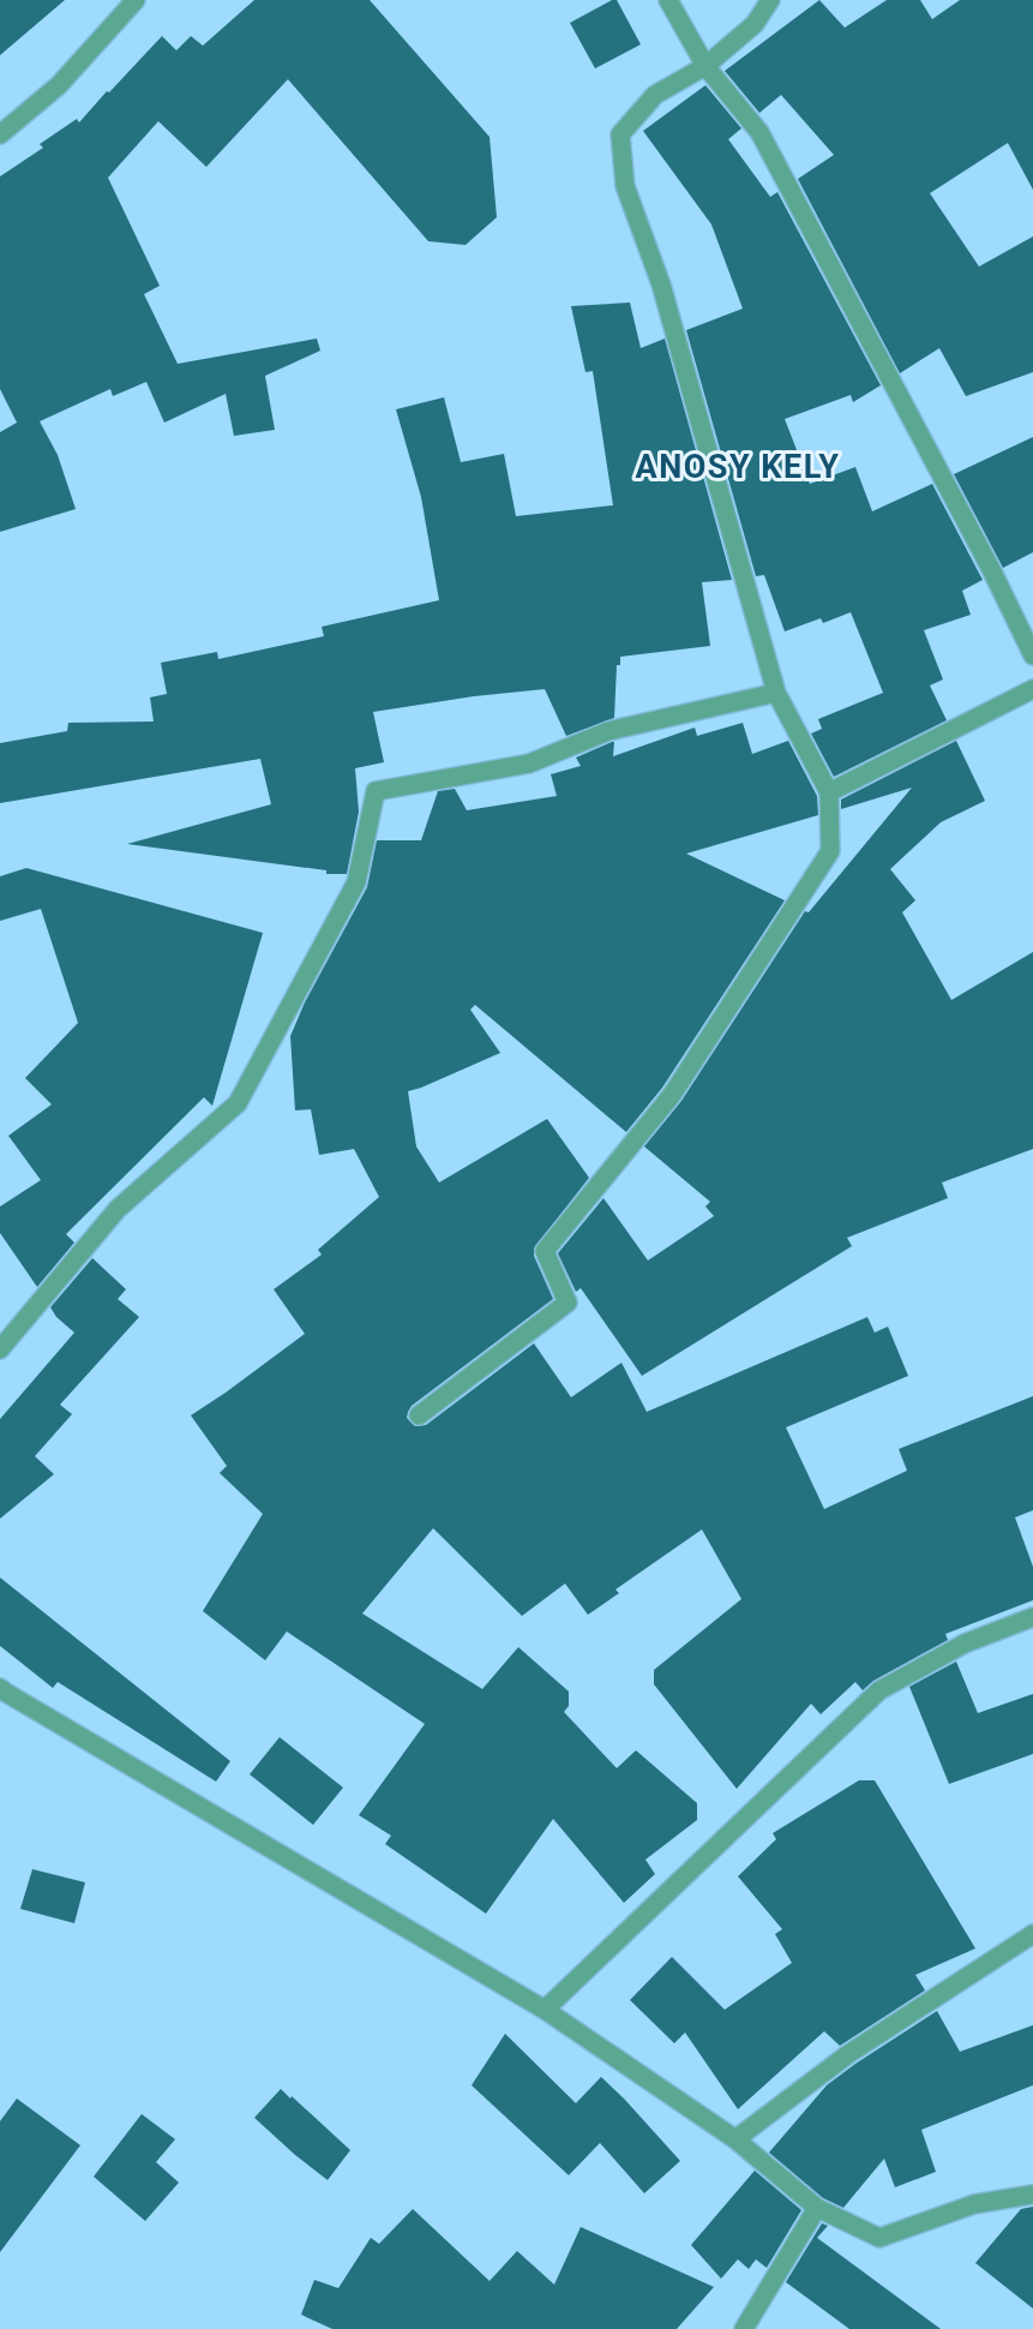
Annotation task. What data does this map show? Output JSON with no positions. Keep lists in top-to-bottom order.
{
  "districts": ["ANOSY KELY"]
}
